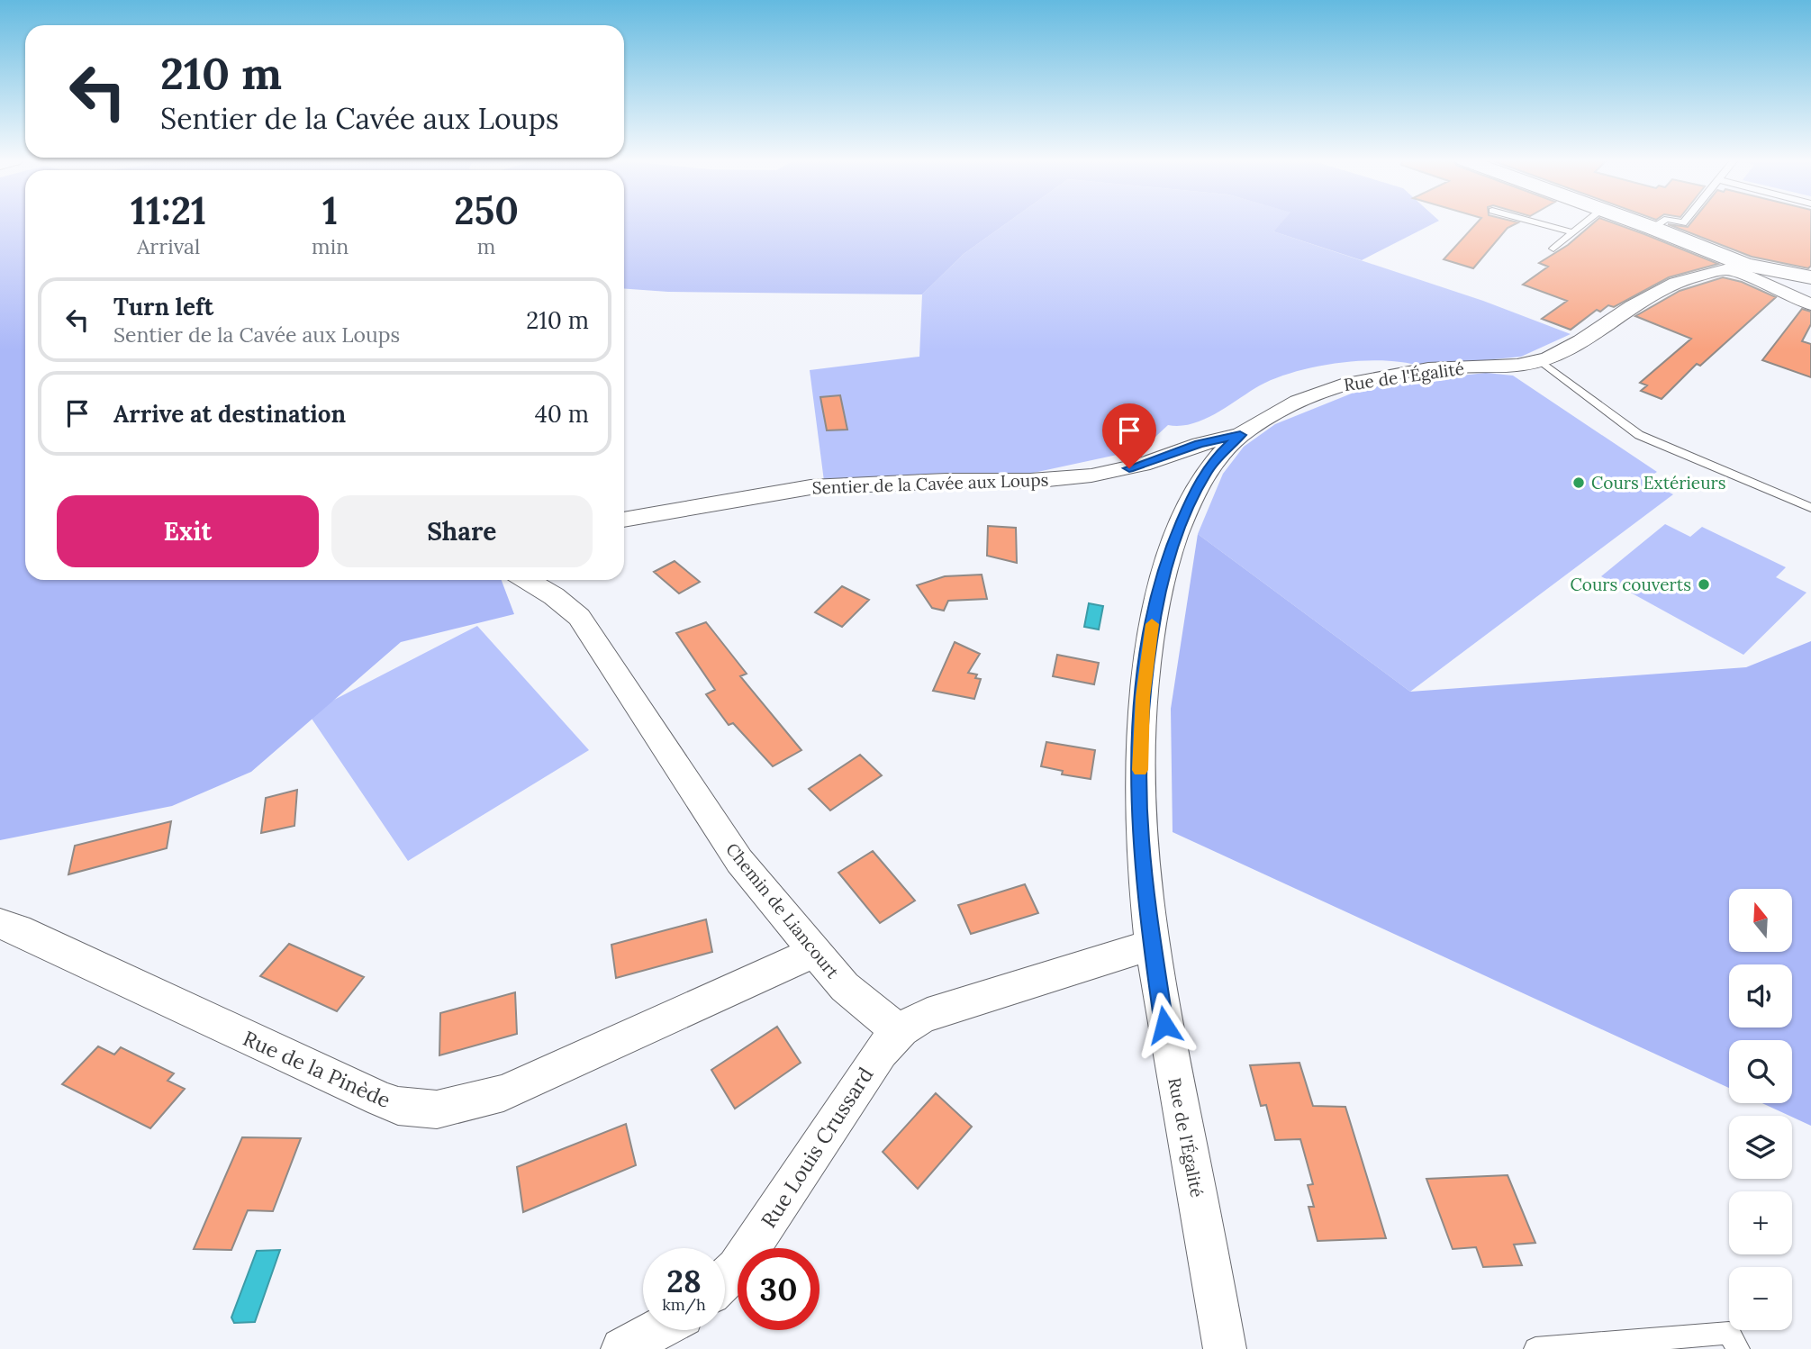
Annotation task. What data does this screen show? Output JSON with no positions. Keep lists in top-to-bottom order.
{
  "streets": {
    "street": [
      "Rue de l'Égalité",
      "Sentier de la Cavée aux Loups",
      "Chemin de Liancourt",
      "Rue de la Pinède",
      "Rue Louis Crussard"
    ]
  },
  "crossings": [
    ["Rue de l'Égalité", "Sentier de la Cavée aux Loups"],
    ["Chemin de Liancourt", "Rue de la Pinède"],
    ["Chemin de Liancourt", "Rue Louis Crussard"]
  ],
  "places": ["Cours Extérieurs", "Cours couverts"],
  "north": "top",
  "page": {
    "turn": ["210 m", "Sentier de la Cavée aux Loups"],
    "eta": [
      "11:21",
      "Arrival",
      "1",
      "min",
      "250",
      "m"
    ],
    "list": [
      {
        "name": "Turn left",
        "note": "Sentier de la Cavée aux Loups",
        "value": "210 m"
      },
      {
        "name": "Arrive at destination",
        "value": "40 m"
      }
    ],
    "buttons": ["Exit", "Share"],
    "map_buttons": ["+", "−"],
    "speed": "28 km/h",
    "limit": "30"
  }
}
